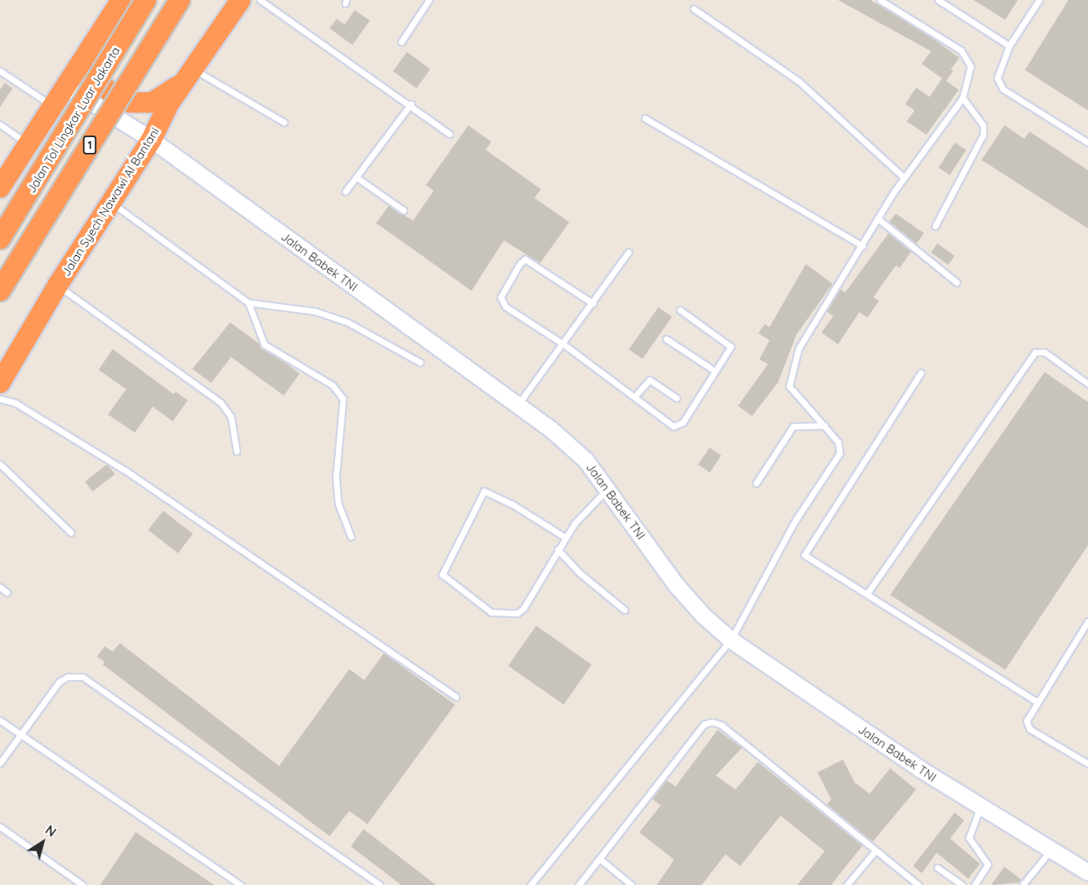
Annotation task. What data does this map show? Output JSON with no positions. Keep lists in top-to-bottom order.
{
  "streets": {
    "highway": ["Jalan Tol Lingkar Luar Jakarta", "1", "Jalan Syech Nawawi Al Bantani"],
    "street": ["Jalan Babek TNI"]
  },
  "crossings": [
    ["Jalan Syech Nawawi Al Bantani", "Jalan Babek TNI"]
  ],
  "north": "top right"
}
